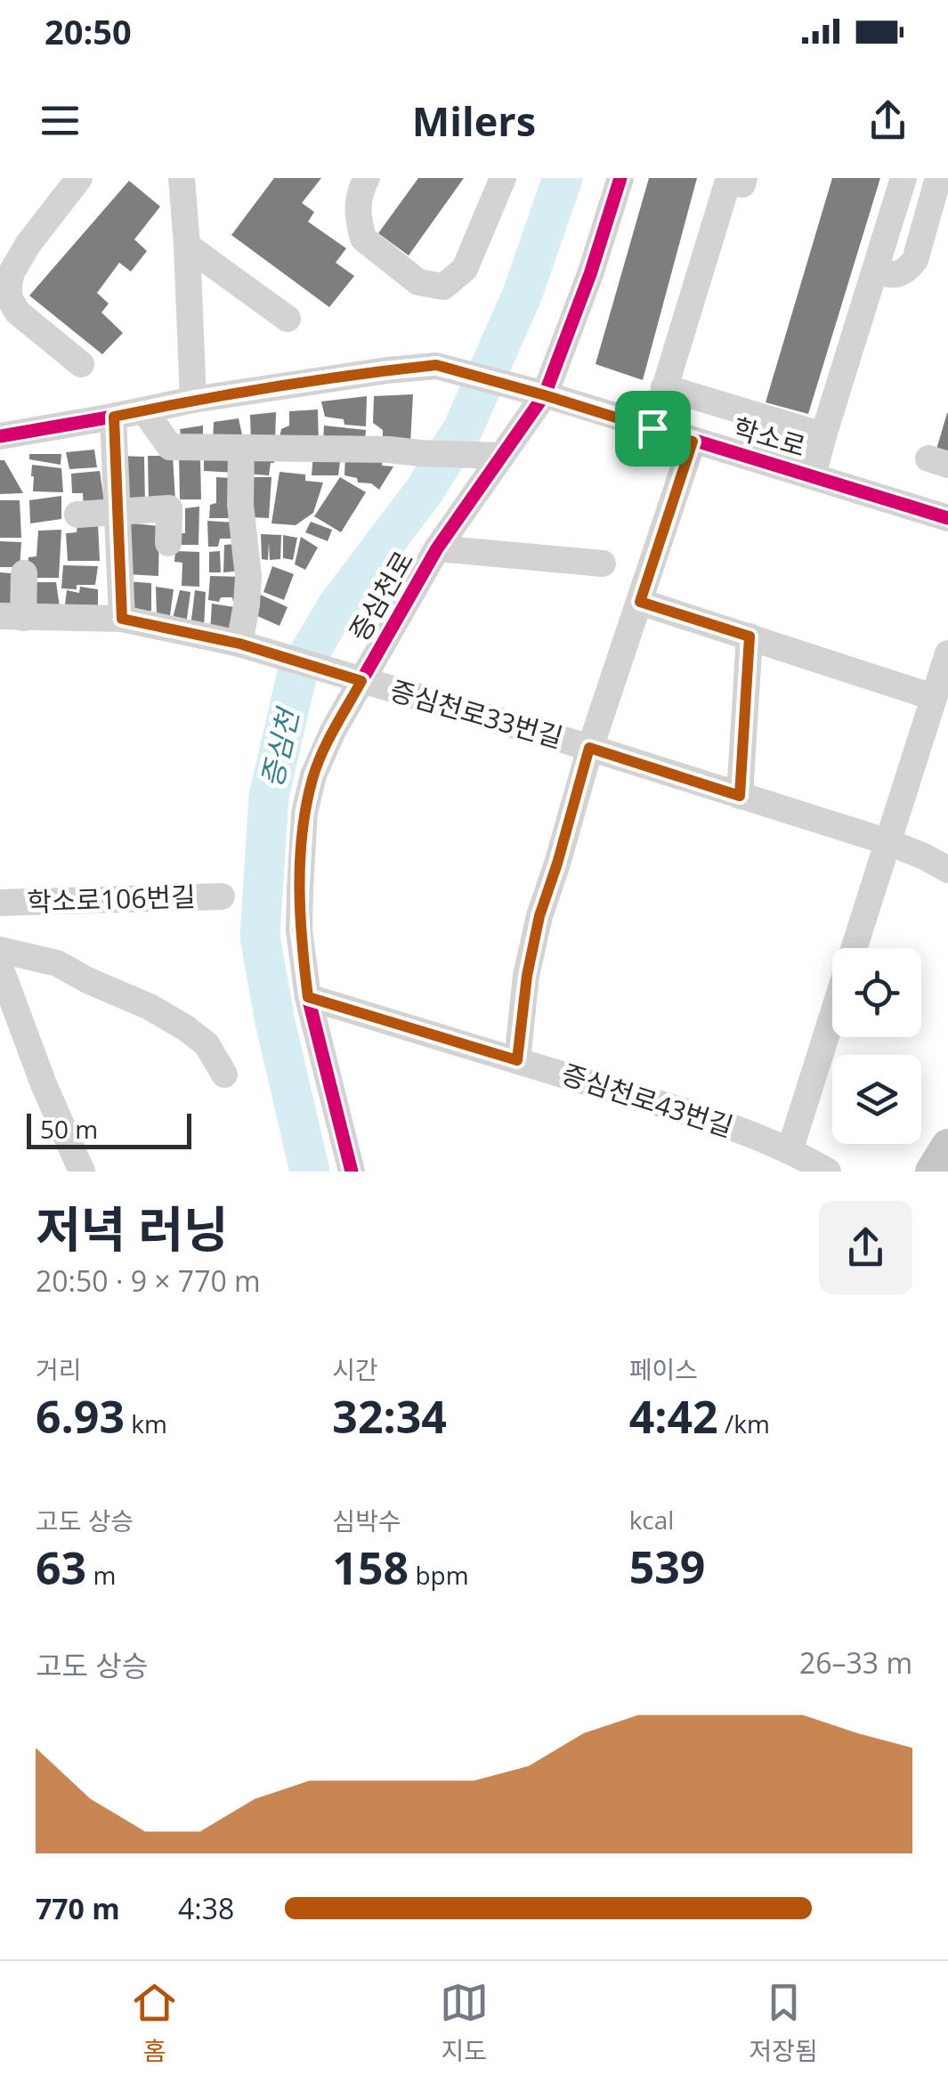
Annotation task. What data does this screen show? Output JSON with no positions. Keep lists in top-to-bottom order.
{
  "streets": {
    "street": [
      "학소로",
      "증심천로",
      "증심천로33번길",
      "학소로106번길",
      "증심천로43번길"
    ]
  },
  "crossings": [
    ["학소로", "증심천로"],
    ["학소로", "증심천로33번길"],
    ["증심천로", "증심천로33번길"],
    ["증심천로", "증심천로43번길"],
    ["증심천로33번길", "증심천로43번길"]
  ],
  "water": ["증심천"],
  "scale_bar": "50 m",
  "page": {
    "status": "20:50",
    "header": "Milers",
    "scale": "50 m",
    "heading": ["저녁 러닝", "20:50 · 9 × 770 m"],
    "stats": [
      ["거리", "6.93 km"],
      ["시간", "32:34"],
      ["페이스", "4:42 /km"],
      ["고도 상승", "63 m"],
      ["심박수", "158 bpm"],
      ["kcal", "539"]
    ],
    "chart": ["고도 상승", "26–33 m"],
    "list": [
      {
        "name": "770 m",
        "note": "4:38"
      }
    ],
    "tabs": ["홈", "지도", "저장됨"]
  }
}
